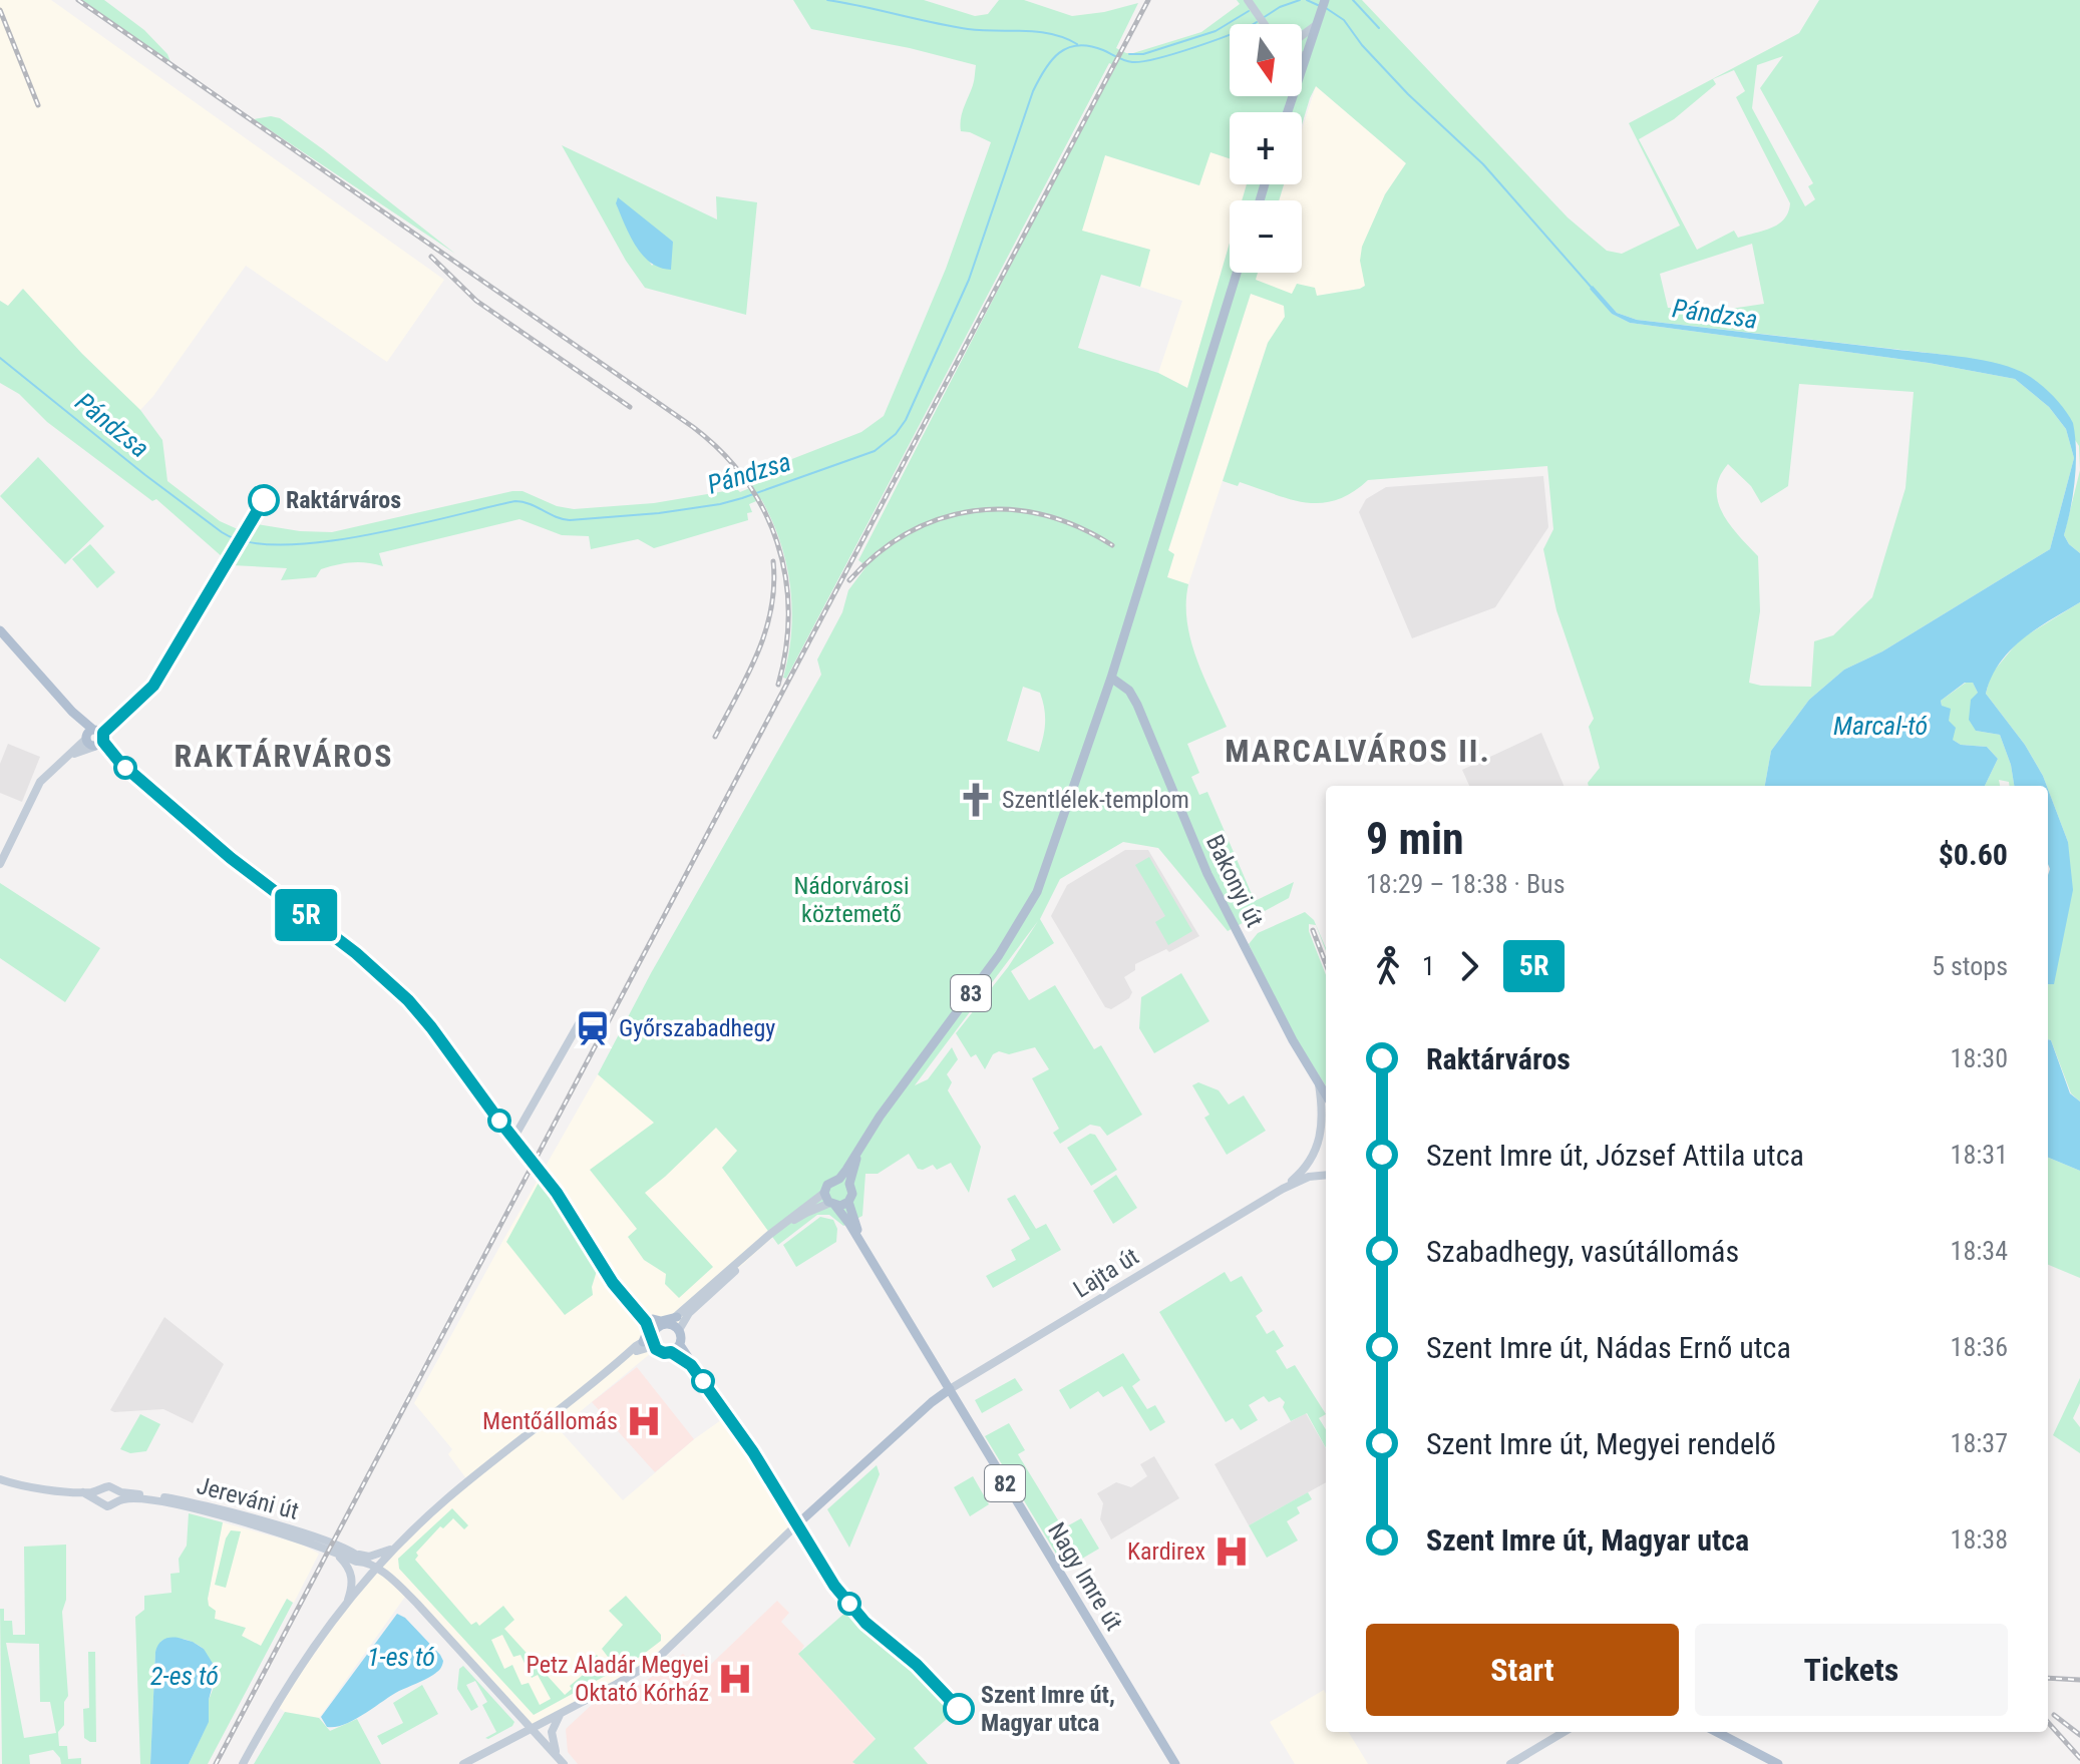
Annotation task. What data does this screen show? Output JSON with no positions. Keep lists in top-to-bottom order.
{
  "streets": {
    "main road": [
      "Bakonyi út",
      "83",
      "82",
      "Nagy Imre út"
    ],
    "street": ["Lajta út", "Jereváni út"]
  },
  "crossings": [
    ["Bakonyi út", "83"],
    ["Bakonyi út", "Lajta út"],
    ["83", "Nagy Imre út"],
    ["Lajta út", "Nagy Imre út"]
  ],
  "districts": ["MARCALVÁROS II.", "RAKTÁRVÁROS"],
  "water": [
    "Pándzsa",
    "Marcal-tó",
    "1-es tó",
    "2-es tó"
  ],
  "parks": ["Nádorvárosi köztemető"],
  "places": {
    "other": ["Raktárváros", "Szent Imre út, Magyar utca"],
    "church": ["Szentlélek-templom"],
    "station": ["Győrszabadhegy"],
    "hospital": ["Mentőállomás", "Kardirex", "Petz Aladár Megyei Oktató Kórház"]
  },
  "lines": ["bus line 5R"],
  "north": "bottom",
  "page": {
    "on_map": "5R",
    "map_buttons": ["+", "−"],
    "heading": ["9 min", "18:29 – 18:38 · Bus", "$0.60"],
    "legs": ["1", "5R", "5 stops"],
    "list": [
      {
        "name": "Raktárváros",
        "value": "18:30"
      },
      {
        "name": "Szent Imre út, József Attila utca",
        "value": "18:31"
      },
      {
        "name": "Szabadhegy, vasútállomás",
        "value": "18:34"
      },
      {
        "name": "Szent Imre út, Nádas Ernő utca",
        "value": "18:36"
      },
      {
        "name": "Szent Imre út, Megyei rendelő",
        "value": "18:37"
      },
      {
        "name": "Szent Imre út, Magyar utca",
        "value": "18:38"
      }
    ],
    "buttons": ["Start", "Tickets"]
  }
}
